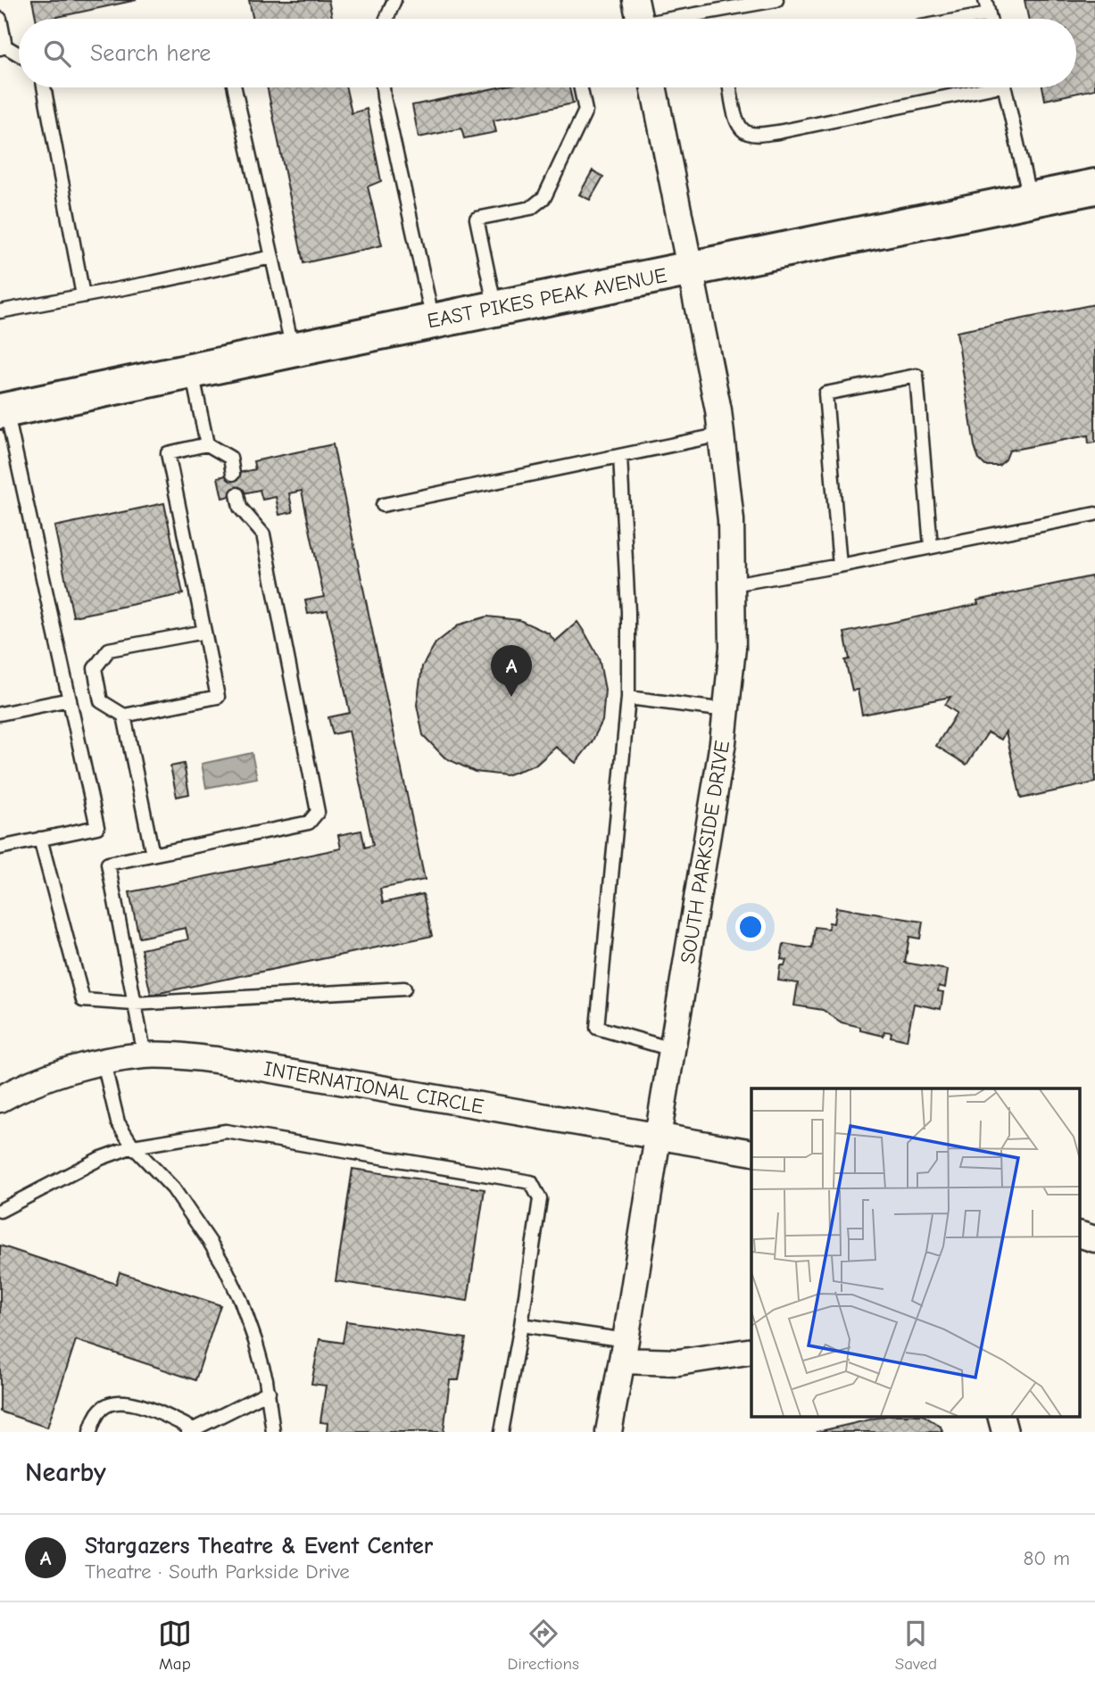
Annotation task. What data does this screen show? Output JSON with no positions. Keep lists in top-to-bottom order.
{
  "streets": {
    "main road": ["EAST PIKES PEAK AVENUE"],
    "street": ["SOUTH PARKSIDE DRIVE", "INTERNATIONAL CIRCLE"]
  },
  "crossings": [
    ["EAST PIKES PEAK AVENUE", "SOUTH PARKSIDE DRIVE"],
    ["SOUTH PARKSIDE DRIVE", "INTERNATIONAL CIRCLE"]
  ],
  "page": {
    "search": "Search here",
    "pins": "A",
    "heading": "Nearby",
    "list": [
      {
        "mark": "A",
        "name": "Stargazers Theatre & Event Center",
        "note": "Theatre · South Parkside Drive",
        "value": "80 m"
      }
    ],
    "nav": ["Map", "Directions", "Saved"]
  }
}
